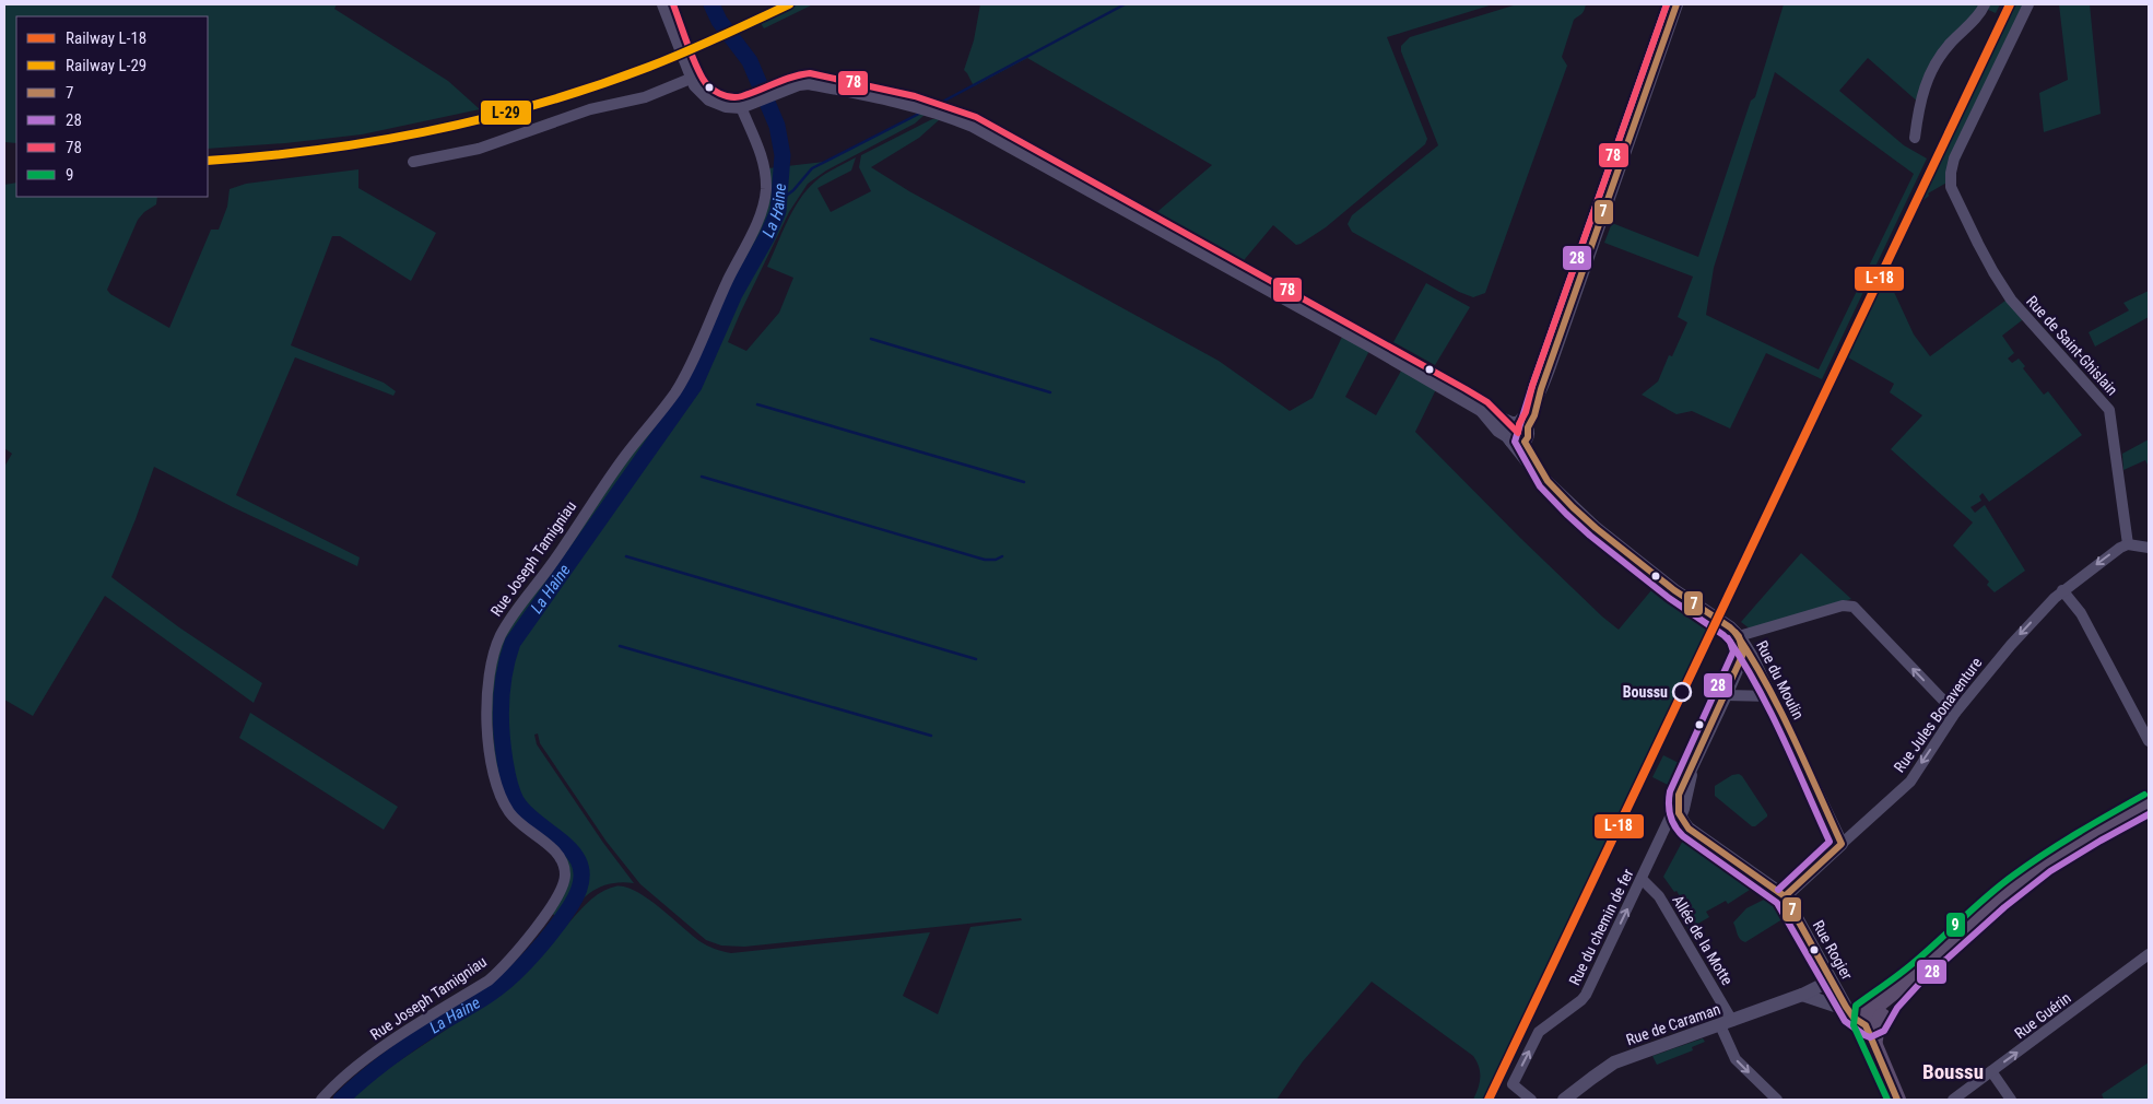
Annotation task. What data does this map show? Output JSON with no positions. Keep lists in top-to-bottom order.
{
  "streets": {
    "street": [
      "Rue de Saint-Ghislain",
      "Rue Joseph Tamigniau",
      "Rue du Moulin",
      "Rue Jules Bonaventure",
      "Rue du chemin de fer",
      "Allée de la Motte",
      "Rue Rogier",
      "Rue Guérin",
      "Rue de Caraman"
    ]
  },
  "crossings": [
    ["Rue de Saint-Ghislain", "Rue Jules Bonaventure"],
    ["Rue Joseph Tamigniau", "Rue du Moulin"],
    ["Rue du Moulin", "Rue Jules Bonaventure"],
    ["Rue Jules Bonaventure", "Rue Rogier"],
    ["Rue du chemin de fer", "Allée de la Motte"],
    ["Allée de la Motte", "Rue de Caraman"],
    ["Rue Rogier", "Rue de Caraman"]
  ],
  "one_way": ["Rue Jules Bonaventure", "Rue du chemin de fer", "Rue Guérin"],
  "districts": ["Boussu"],
  "water": ["La Haine"],
  "places": ["Boussu"],
  "lines": [
    "rail line L-18",
    "rail line L-29",
    "transit line 7",
    "transit line 28",
    "transit line 78",
    "transit line 9"
  ],
  "legend": [
    "Railway L-18",
    "Railway L-29",
    "7",
    "28",
    "78",
    "9"
  ]
}
